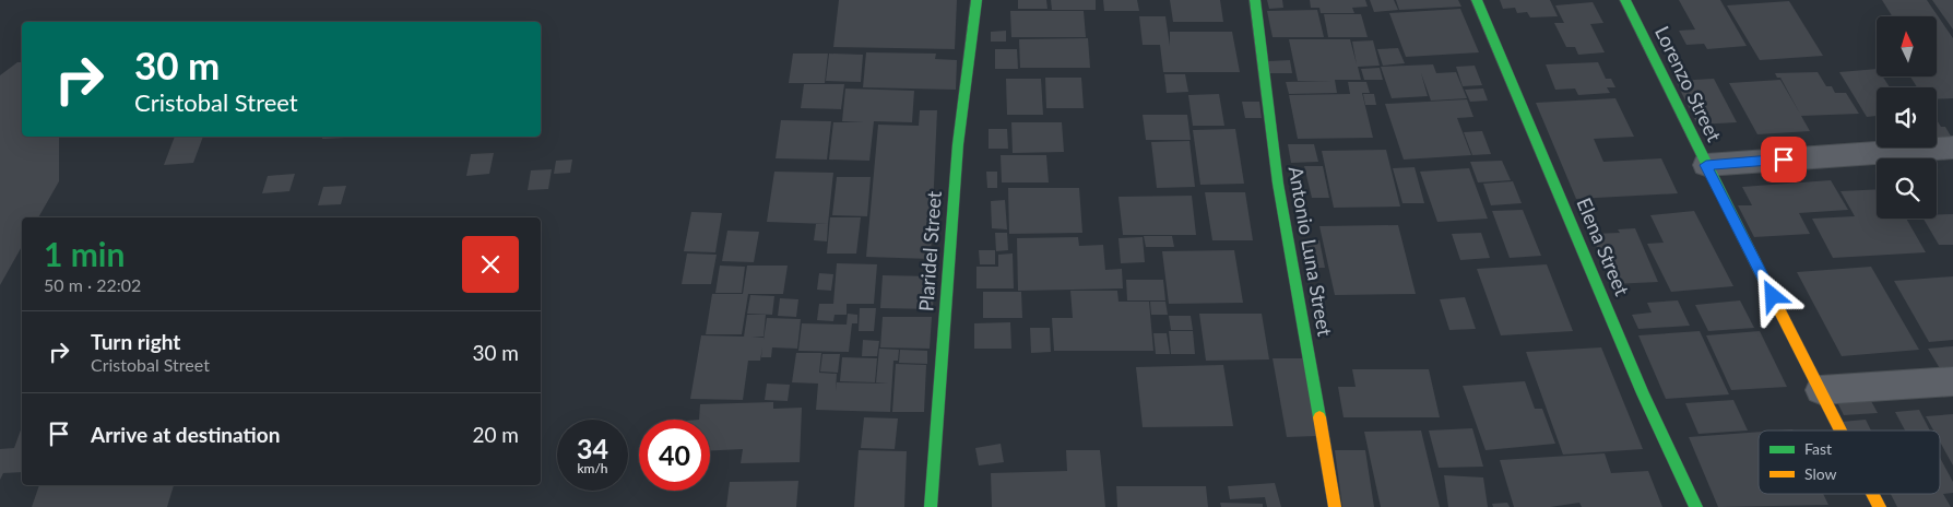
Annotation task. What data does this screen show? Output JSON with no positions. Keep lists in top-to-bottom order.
{
  "streets": {
    "street": [
      "Lorenzo Street",
      "Elena Street",
      "Plaridel Street",
      "Antonio Luna Street"
    ]
  },
  "legend": ["Fast", "Slow"],
  "north": "top",
  "page": {
    "turn": ["30 m", "Cristobal Street"],
    "heading": ["1 min", "50 m · 22:02"],
    "list": [
      {
        "name": "Turn right",
        "note": "Cristobal Street",
        "value": "30 m"
      },
      {
        "name": "Arrive at destination",
        "value": "20 m"
      }
    ],
    "speed": "34 km/h",
    "limit": "40"
  }
}
